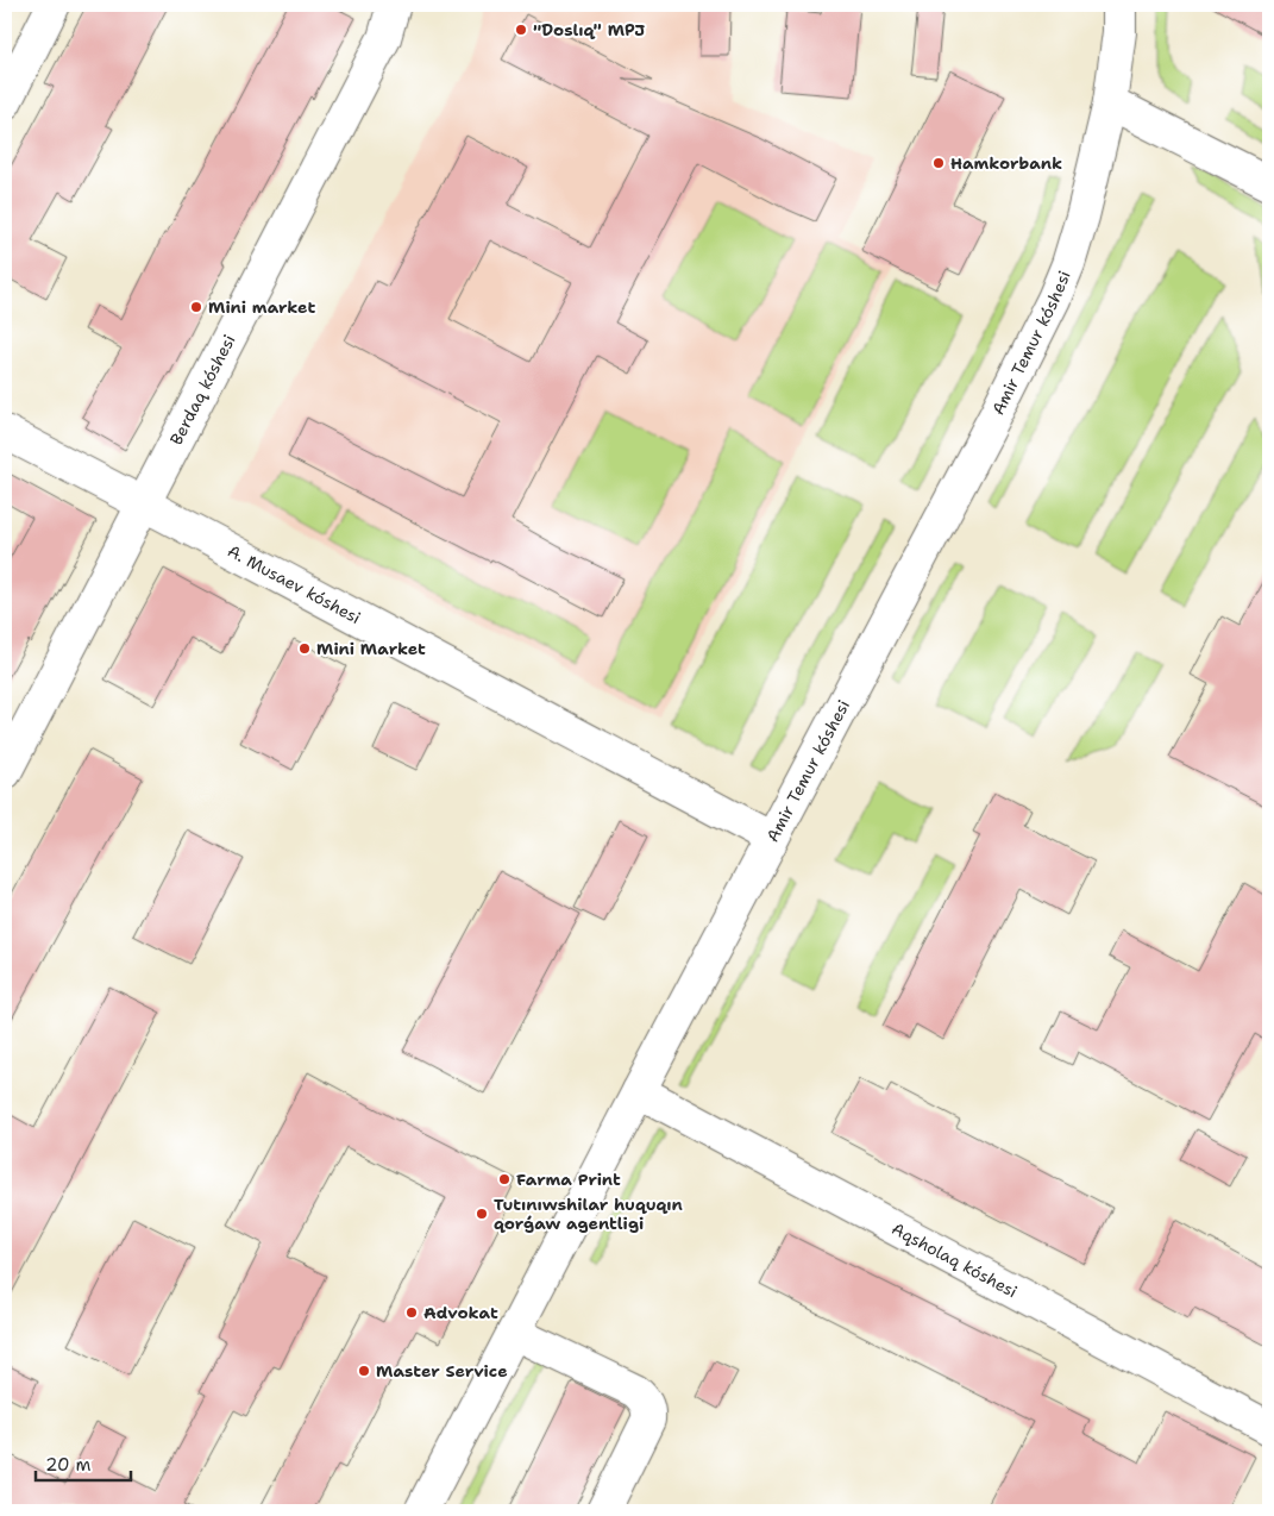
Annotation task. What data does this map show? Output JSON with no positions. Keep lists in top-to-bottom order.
{
  "streets": {
    "street": [
      "Amir Temur kóshesi",
      "Berdaq kóshesi",
      "A. Musaev kóshesi",
      "Aqsholaq kóshesi"
    ]
  },
  "crossings": [
    ["Amir Temur kóshesi", "A. Musaev kóshesi"],
    ["Amir Temur kóshesi", "Aqsholaq kóshesi"],
    ["Berdaq kóshesi", "A. Musaev kóshesi"]
  ],
  "places": [
    "\"Doslıq\" MPJ",
    "Hamkorbank",
    "Mini market",
    "Mini Market",
    "Farma Print",
    "Tutınıwshilar huquqın qorǵaw agentligi",
    "Advokat",
    "Master Service"
  ],
  "scale_bar": "20 m"
}
